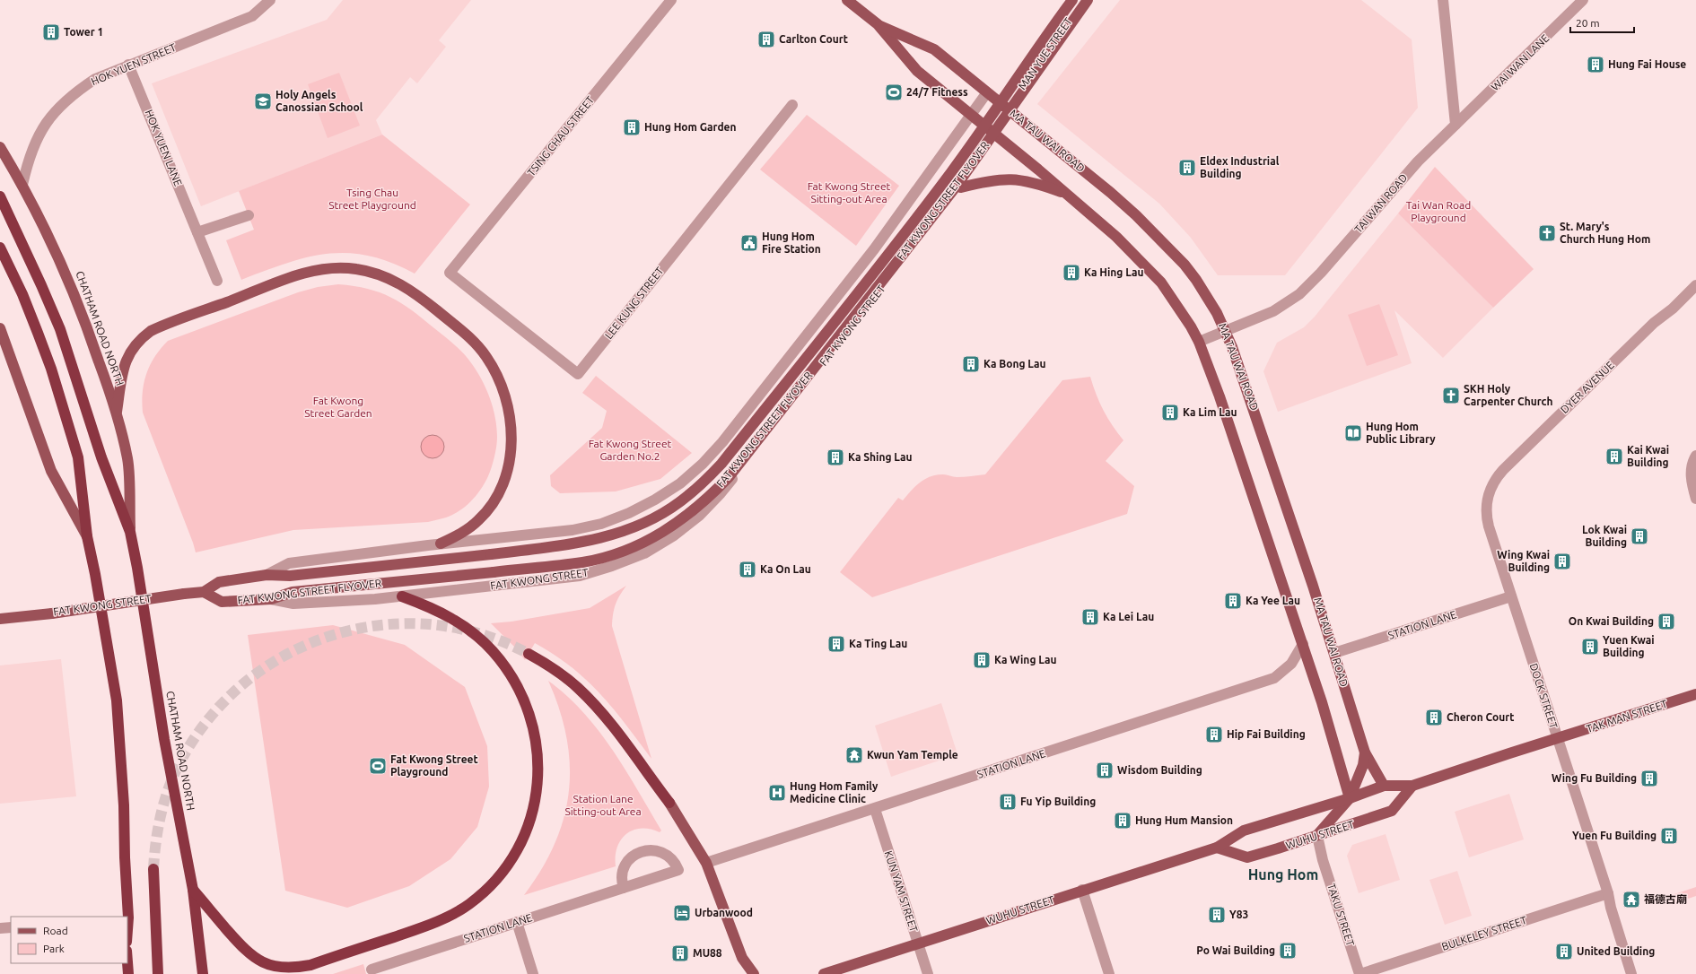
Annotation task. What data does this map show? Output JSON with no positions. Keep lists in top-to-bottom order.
{
  "streets": {
    "highway": ["CHATHAM ROAD NORTH"],
    "main road": [
      "MA TAU WAI ROAD",
      "FAT KWONG STREET FLYOVER",
      "FAT KWONG STREET",
      "TAK MAN STREET",
      "WUHU STREET"
    ],
    "street": [
      "MAN YUE STREET",
      "WAI WAN LANE",
      "HOK YUEN STREET",
      "TSING CHAU STREET",
      "HOK YUEN LANE",
      "TAI WAN ROAD",
      "LEE KUNG STREET",
      "DYER AVENUE",
      "STATION LANE",
      "DOCK STREET",
      "KUN YAM STREET",
      "TAKU STREET",
      "BULKELEY STREET"
    ]
  },
  "crossings": [
    ["MAN YUE STREET", "MA TAU WAI ROAD"],
    ["MAN YUE STREET", "FAT KWONG STREET"],
    ["WAI WAN LANE", "TAI WAN ROAD"],
    ["HOK YUEN STREET", "HOK YUEN LANE"],
    ["HOK YUEN STREET", "CHATHAM ROAD NORTH"],
    ["TSING CHAU STREET", "LEE KUNG STREET"],
    ["MA TAU WAI ROAD", "TAI WAN ROAD"],
    ["MA TAU WAI ROAD", "FAT KWONG STREET"],
    ["MA TAU WAI ROAD", "STATION LANE"],
    ["MA TAU WAI ROAD", "WUHU STREET"],
    ["FAT KWONG STREET FLYOVER", "FAT KWONG STREET"],
    ["DYER AVENUE", "DOCK STREET"],
    ["STATION LANE", "DOCK STREET"],
    ["STATION LANE", "KUN YAM STREET"],
    ["DOCK STREET", "TAK MAN STREET"],
    ["DOCK STREET", "WUHU STREET"],
    ["DOCK STREET", "BULKELEY STREET"],
    ["TAK MAN STREET", "WUHU STREET"],
    ["WUHU STREET", "KUN YAM STREET"],
    ["WUHU STREET", "TAKU STREET"],
    ["TAKU STREET", "BULKELEY STREET"]
  ],
  "districts": ["Hung Hom"],
  "parks": [
    "Fat Kwong Street Sitting-out Area",
    "Tsing Chau Street Playground",
    "Tai Wan Road Playground",
    "Fat Kwong Street Garden",
    "Fat Kwong Street Garden No.2",
    "Station Lane Sitting-out Area"
  ],
  "places": {
    "building": [
      "Tower 1",
      "Carlton Court",
      "Hung Fai House",
      "Hung Hom Garden",
      "Eldex Industrial Building",
      "Ka Hing Lau",
      "Ka Bong Lau",
      "Ka Lim Lau",
      "Kai Kwai Building",
      "Ka Shing Lau",
      "Lok Kwai Building",
      "Wing Kwai Building",
      "Ka On Lau",
      "Ka Yee Lau",
      "Ka Lei Lau",
      "On Kwai Building",
      "Ka Ting Lau",
      "Yuen Kwai Building",
      "Ka Wing Lau",
      "Cheron Court",
      "Hip Fai Building",
      "Wisdom Building",
      "Wing Fu Building",
      "Fu Yip Building",
      "Hung Hum Mansion",
      "Yuen Fu Building",
      "Y83",
      "Po Wai Building",
      "United Building",
      "MU88"
    ],
    "sports": ["24/7 Fitness", "Fat Kwong Street Playground"],
    "school or university": ["Holy Angels Canossian School"],
    "church": ["St. Mary's Church Hung Hom", "SKH Holy Carpenter Church"],
    "public building": ["Hung Hom Fire Station"],
    "library": ["Hung Hom Public Library"],
    "temple": ["Kwun Yam Temple", "福德古廟"],
    "hospital": ["Hung Hom Family Medicine Clinic"],
    "hotel": ["Urbanwood"]
  },
  "legend": ["Road", "Park"],
  "scale_bar": "20 m"
}
